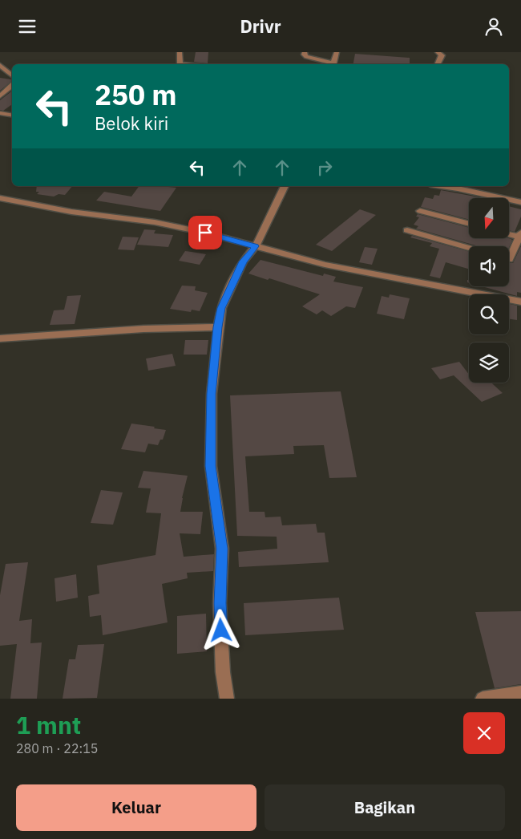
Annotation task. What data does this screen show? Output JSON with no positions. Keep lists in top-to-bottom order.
{
  "north": "bottom",
  "page": {
    "header": "Drivr",
    "turn": ["250 m", "Belok kiri"],
    "heading": ["1 mnt", "280 m · 22:15"],
    "buttons": ["Keluar", "Bagikan"]
  }
}
